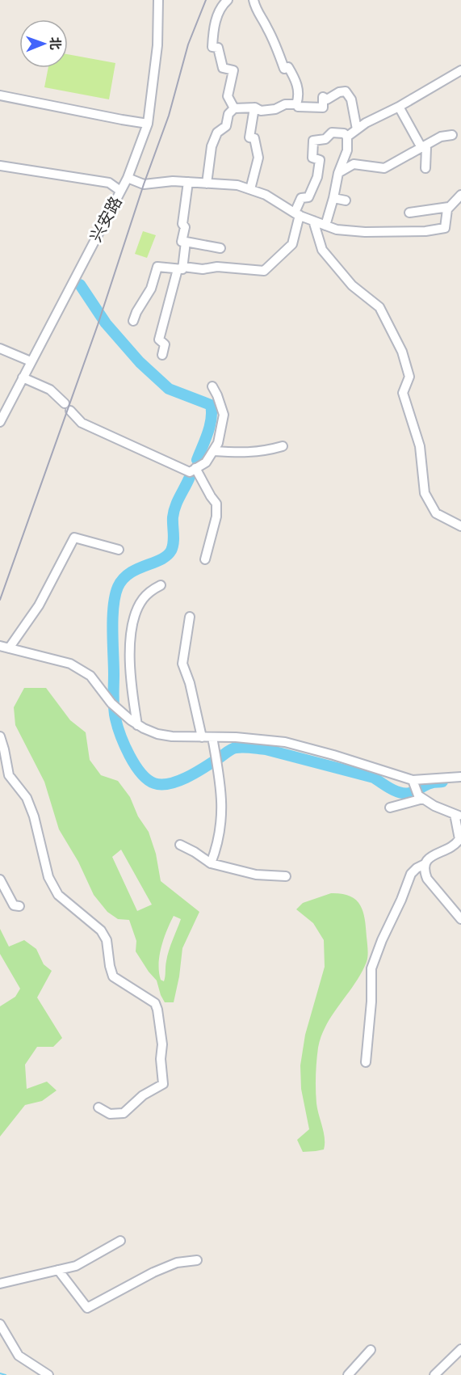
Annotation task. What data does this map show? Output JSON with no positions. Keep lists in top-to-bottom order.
{
  "streets": {
    "street": ["兴安路"]
  },
  "north": "right"
}
